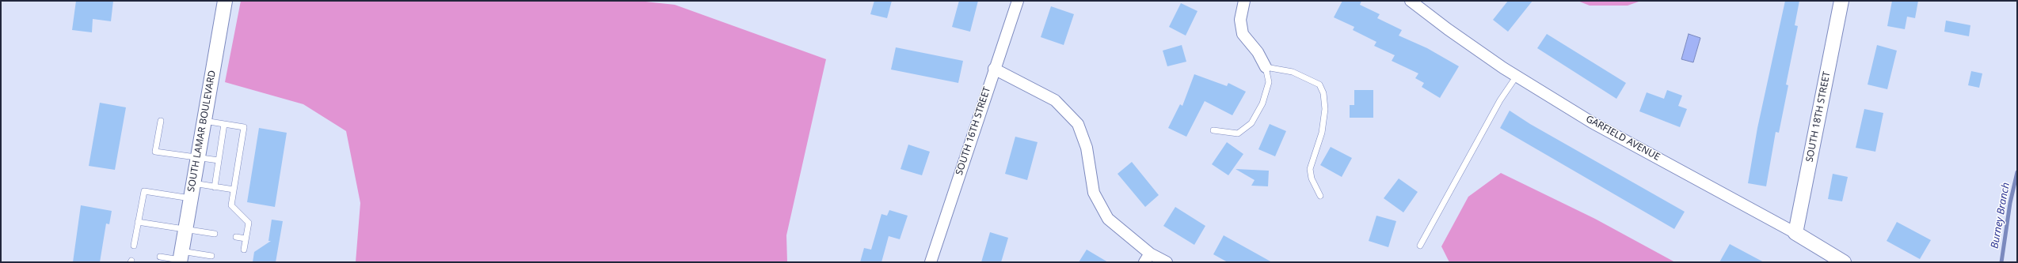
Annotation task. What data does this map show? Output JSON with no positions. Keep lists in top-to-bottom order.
{
  "streets": {
    "street": [
      "SOUTH 18TH STREET",
      "SOUTH LAMAR BOULEVARD",
      "SOUTH 16TH STREET",
      "GARFIELD AVENUE"
    ]
  },
  "crossings": [
    ["SOUTH 18TH STREET", "GARFIELD AVENUE"]
  ],
  "water": ["Burney Branch"]
}
